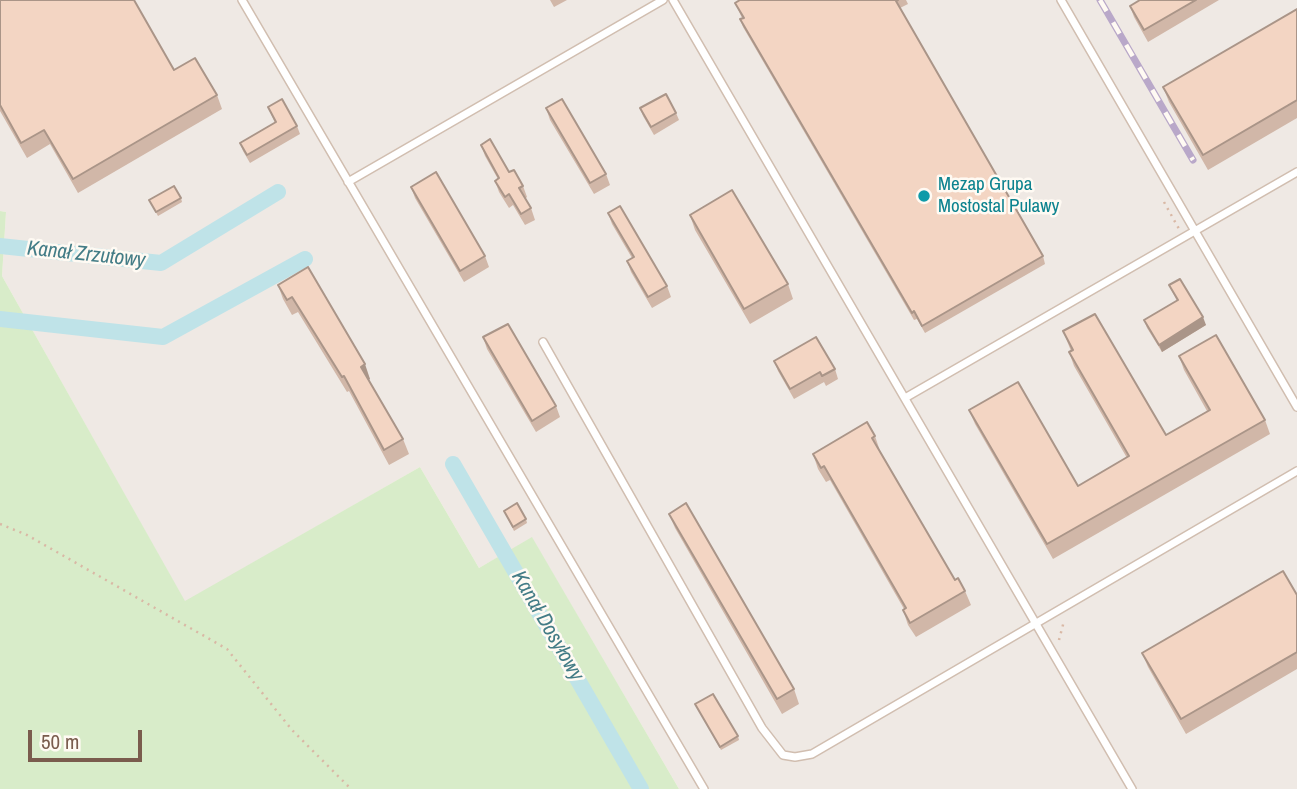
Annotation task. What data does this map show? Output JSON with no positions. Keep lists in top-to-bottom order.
{
  "water": ["Kanał Zrzutowy", "Kanał Dosyłowy"],
  "places": ["Mezap Grupa Mostostal Pulawy"],
  "scale_bar": "50 m"
}
